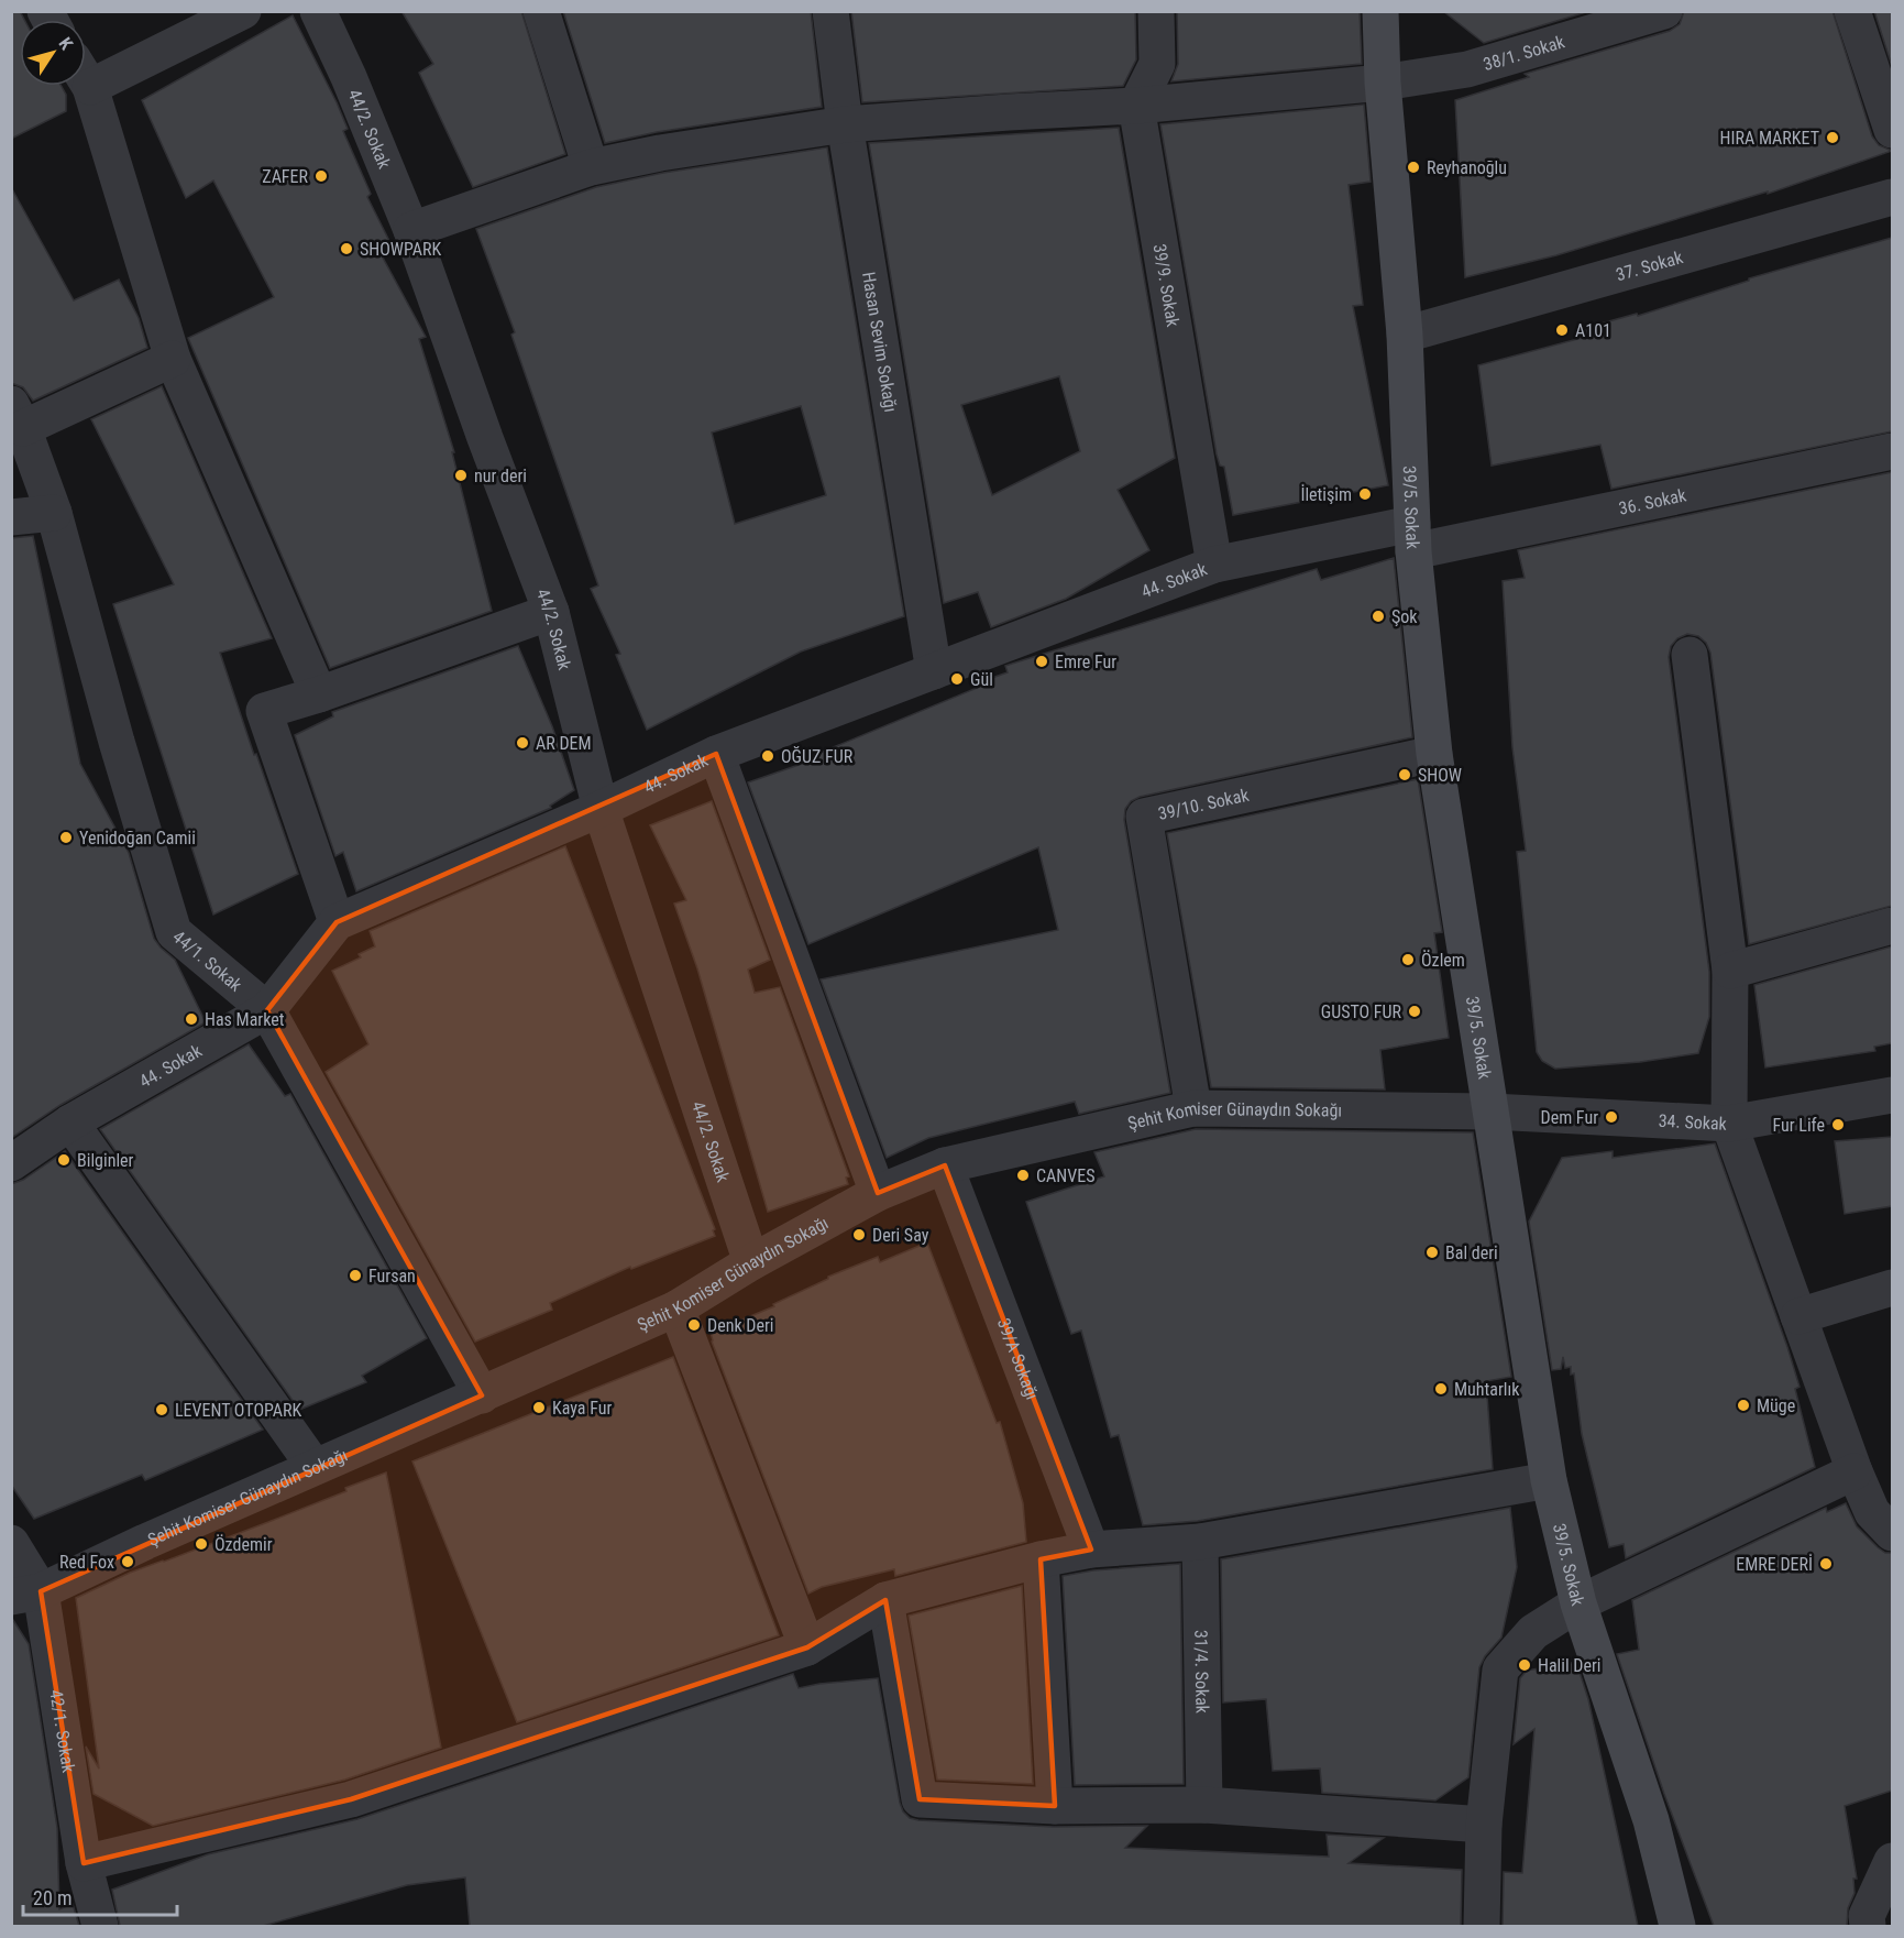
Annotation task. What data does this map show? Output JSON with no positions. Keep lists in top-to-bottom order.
{
  "streets": {
    "street": [
      "38/1. Sokak",
      "44/2. Sokak",
      "37. Sokak",
      "39/9. Sokak",
      "Hasan Sevim Sokağı",
      "36. Sokak",
      "39/5. Sokak",
      "44. Sokak",
      "39/10. Sokak",
      "44/1. Sokak",
      "Şehit Komiser Günaydın Sokağı",
      "34. Sokak",
      "39/A Sokağı",
      "31/4. Sokak",
      "42/1. Sokak"
    ]
  },
  "crossings": [
    ["38/1. Sokak", "44/2. Sokak"],
    ["38/1. Sokak", "39/9. Sokak"],
    ["38/1. Sokak", "Hasan Sevim Sokağı"],
    ["38/1. Sokak", "39/5. Sokak"],
    ["44/2. Sokak", "44. Sokak"],
    ["44/2. Sokak", "Şehit Komiser Günaydın Sokağı"],
    ["37. Sokak", "39/5. Sokak"],
    ["39/9. Sokak", "44. Sokak"],
    ["Hasan Sevim Sokağı", "44. Sokak"],
    ["36. Sokak", "39/5. Sokak"],
    ["36. Sokak", "44. Sokak"],
    ["39/5. Sokak", "44. Sokak"],
    ["39/5. Sokak", "39/10. Sokak"],
    ["39/5. Sokak", "Şehit Komiser Günaydın Sokağı"],
    ["39/5. Sokak", "34. Sokak"],
    ["44. Sokak", "44/1. Sokak"],
    ["39/10. Sokak", "Şehit Komiser Günaydın Sokağı"],
    ["44/1. Sokak", "Şehit Komiser Günaydın Sokağı"],
    ["Şehit Komiser Günaydın Sokağı", "34. Sokak"],
    ["Şehit Komiser Günaydın Sokağı", "39/A Sokağı"],
    ["Şehit Komiser Günaydın Sokağı", "42/1. Sokak"]
  ],
  "places": [
    "HIRA MARKET",
    "Reyhanoğlu",
    "ZAFER",
    "SHOWPARK",
    "A101",
    "nur deri",
    "İletişim",
    "Şok",
    "Emre Fur",
    "Gül",
    "AR DEM",
    "OĞUZ FUR",
    "SHOW",
    "Yenidoğan Camii",
    "Özlem",
    "GUSTO FUR",
    "Has Market",
    "Dem Fur",
    "Fur Life",
    "Bilginler",
    "CANVES",
    "Deri Say",
    "Bal deri",
    "Fursan",
    "Denk Deri",
    "Muhtarlık",
    "Müge",
    "Kaya Fur",
    "LEVENT OTOPARK",
    "Özdemir",
    "Red Fox",
    "EMRE DERİ",
    "Halil Deri"
  ],
  "scale_bar": "20 m",
  "north": "top right"
}
